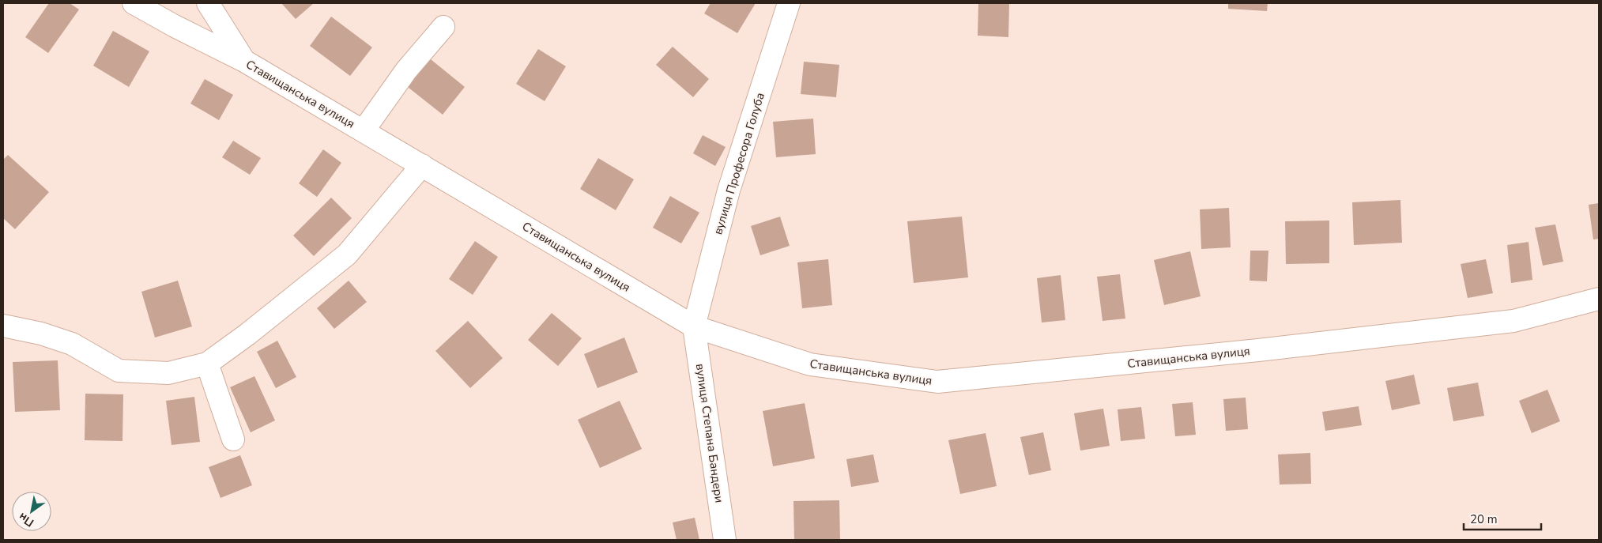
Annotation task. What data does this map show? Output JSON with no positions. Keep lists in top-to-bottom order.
{
  "streets": {
    "street": ["Ставищанська вулиця", "вулиця Професора Голуба", "вулиця Степана Бандери"]
  },
  "crossings": [
    ["Ставищанська вулиця", "вулиця Професора Голуба"],
    ["Ставищанська вулиця", "вулиця Степана Бандери"],
    ["вулиця Професора Голуба", "вулиця Степана Бандери"]
  ],
  "scale_bar": "20 m",
  "north": "bottom left"
}
